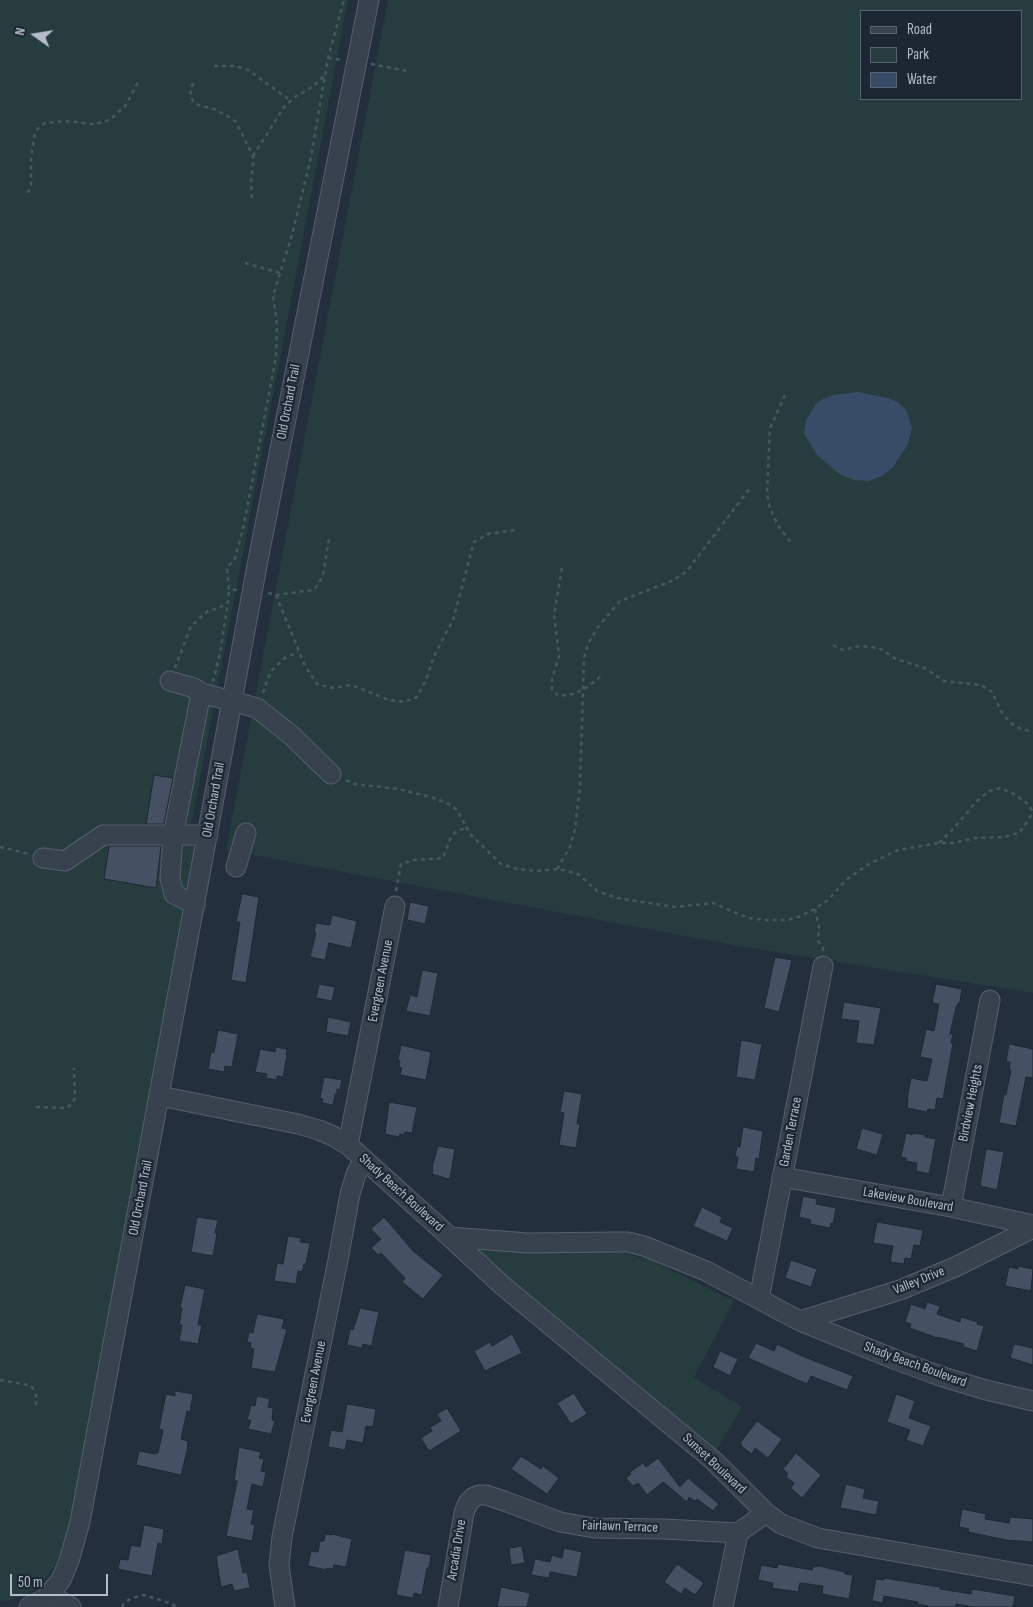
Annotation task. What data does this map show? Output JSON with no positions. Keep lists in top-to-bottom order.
{
  "streets": {
    "street": [
      "Old Orchard Trail",
      "Evergreen Avenue",
      "Birdview Heights",
      "Garden Terrace",
      "Shady Beach Boulevard",
      "Lakeview Boulevard",
      "Valley Drive",
      "Sunset Boulevard",
      "Fairlawn Terrace",
      "Arcadia Drive"
    ]
  },
  "crossings": [
    ["Old Orchard Trail", "Shady Beach Boulevard"],
    ["Evergreen Avenue", "Shady Beach Boulevard"],
    ["Birdview Heights", "Lakeview Boulevard"],
    ["Garden Terrace", "Shady Beach Boulevard"],
    ["Garden Terrace", "Lakeview Boulevard"],
    ["Shady Beach Boulevard", "Valley Drive"],
    ["Shady Beach Boulevard", "Sunset Boulevard"],
    ["Lakeview Boulevard", "Valley Drive"],
    ["Fairlawn Terrace", "Arcadia Drive"]
  ],
  "legend": ["Road", "Park", "Water"],
  "scale_bar": "50 m",
  "north": "left"
}
